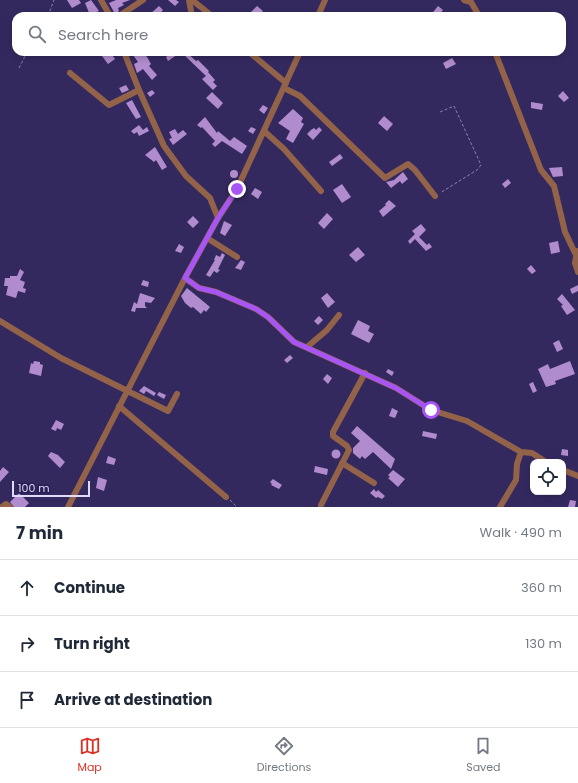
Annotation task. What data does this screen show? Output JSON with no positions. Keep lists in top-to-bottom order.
{
  "scale_bar": "100 m",
  "page": {
    "search": "Search here",
    "scale": "100 m",
    "heading": ["7 min", "Walk · 490 m"],
    "list": [
      ["Continue", "360 m"],
      ["Turn right", "130 m"],
      "Arrive at destination"
    ],
    "nav": ["Map", "Directions", "Saved"]
  }
}
